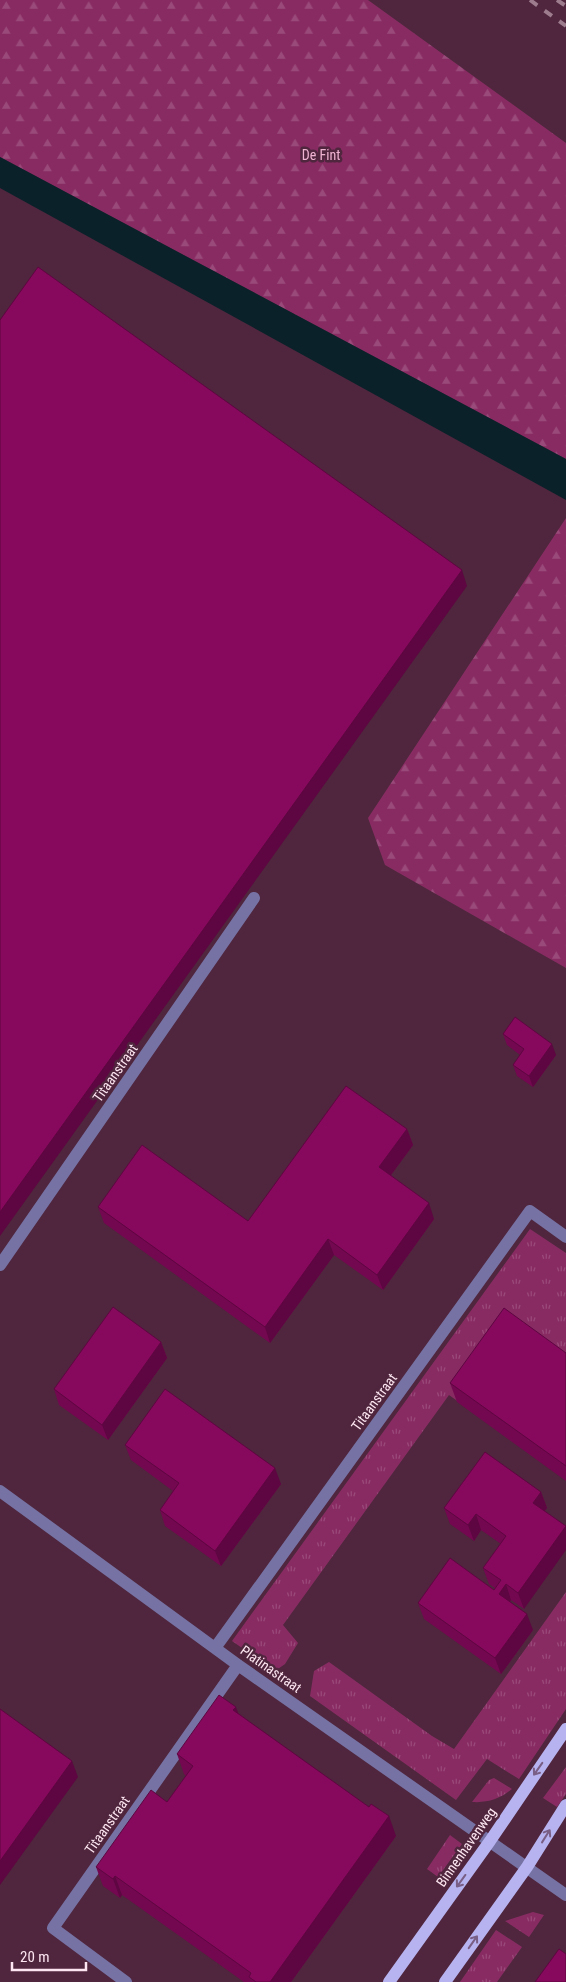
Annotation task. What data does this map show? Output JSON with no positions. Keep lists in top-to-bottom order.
{
  "streets": {
    "main road": ["Binnenhavenweg"],
    "street": ["Titaanstraat", "Platinastraat"]
  },
  "crossings": [
    ["Titaanstraat", "Platinastraat"],
    ["Platinastraat", "Binnenhavenweg"]
  ],
  "parks": ["De Fint"],
  "scale_bar": "20 m"
}
